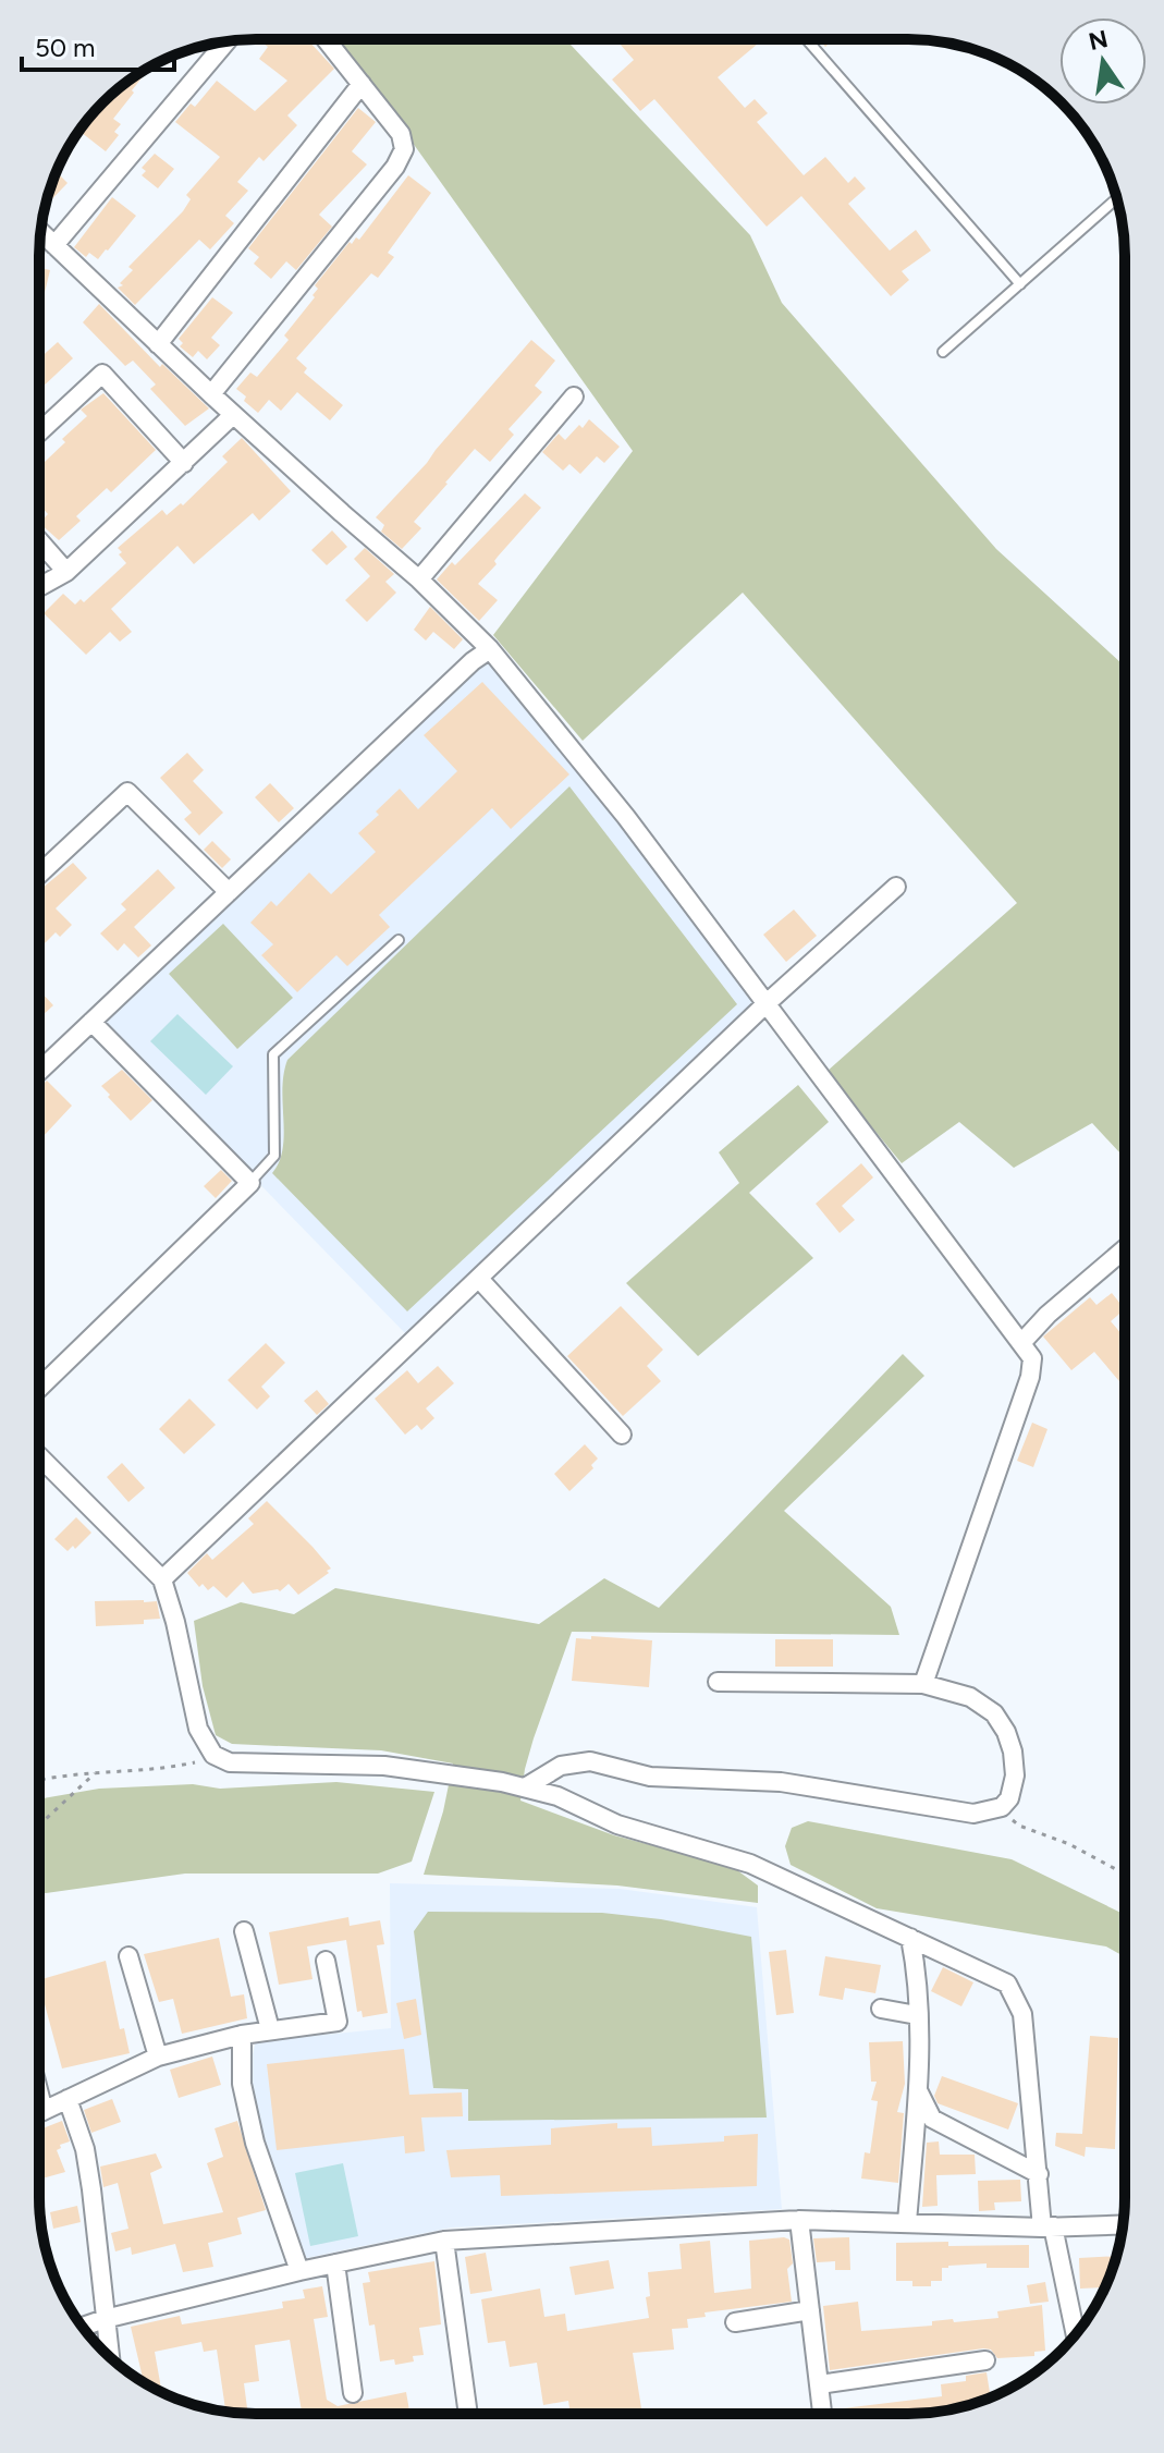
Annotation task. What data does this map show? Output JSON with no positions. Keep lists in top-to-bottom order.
{
  "scale_bar": "50 m",
  "north": "top"
}
